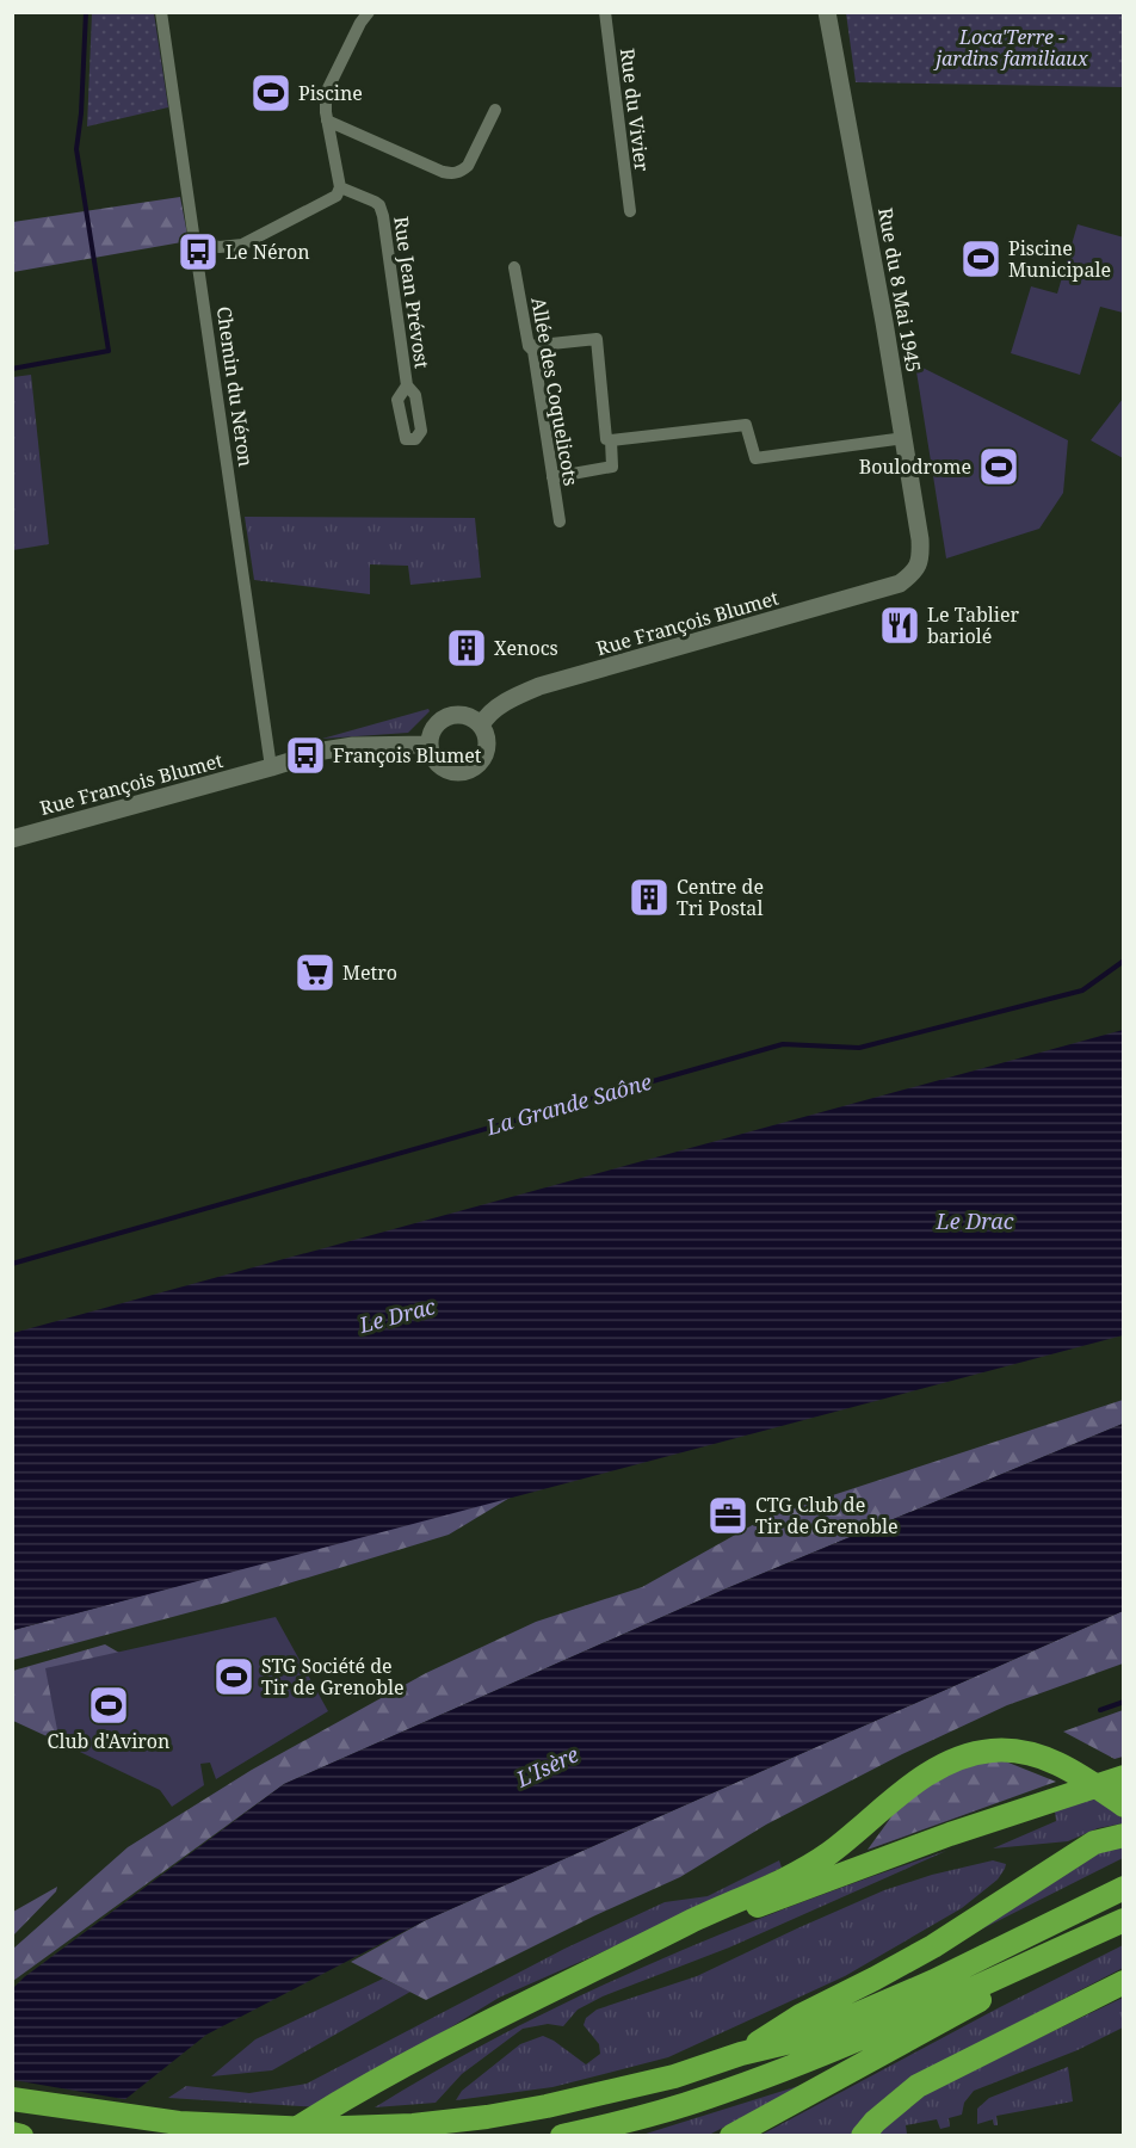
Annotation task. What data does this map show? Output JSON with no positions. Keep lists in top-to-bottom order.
{
  "streets": {
    "street": [
      "Rue du Vivier",
      "Rue du 8 Mai 1945",
      "Rue Jean Prévost",
      "Chemin du Néron",
      "Allée des Coquelicots",
      "Rue François Blumet"
    ]
  },
  "crossings": [
    ["Rue du 8 Mai 1945", "Rue François Blumet"],
    ["Chemin du Néron", "Rue François Blumet"]
  ],
  "water": ["La Grande Saône", "Le Drac", "L'Isère"],
  "parks": ["Loca'Terre - jardins familiaux"],
  "places": {
    "sports": [
      "Piscine",
      "Piscine Municipale",
      "Boulodrome",
      "STG Société de Tir de Grenoble",
      "Club d'Aviron"
    ],
    "bus stop": ["Le Néron", "François Blumet"],
    "restaurant": ["Le Tablier bariolé"],
    "building": ["Xenocs", "Centre de Tri Postal"],
    "supermarket": ["Metro"],
    "office": ["CTG Club de Tir de Grenoble"]
  }
}
